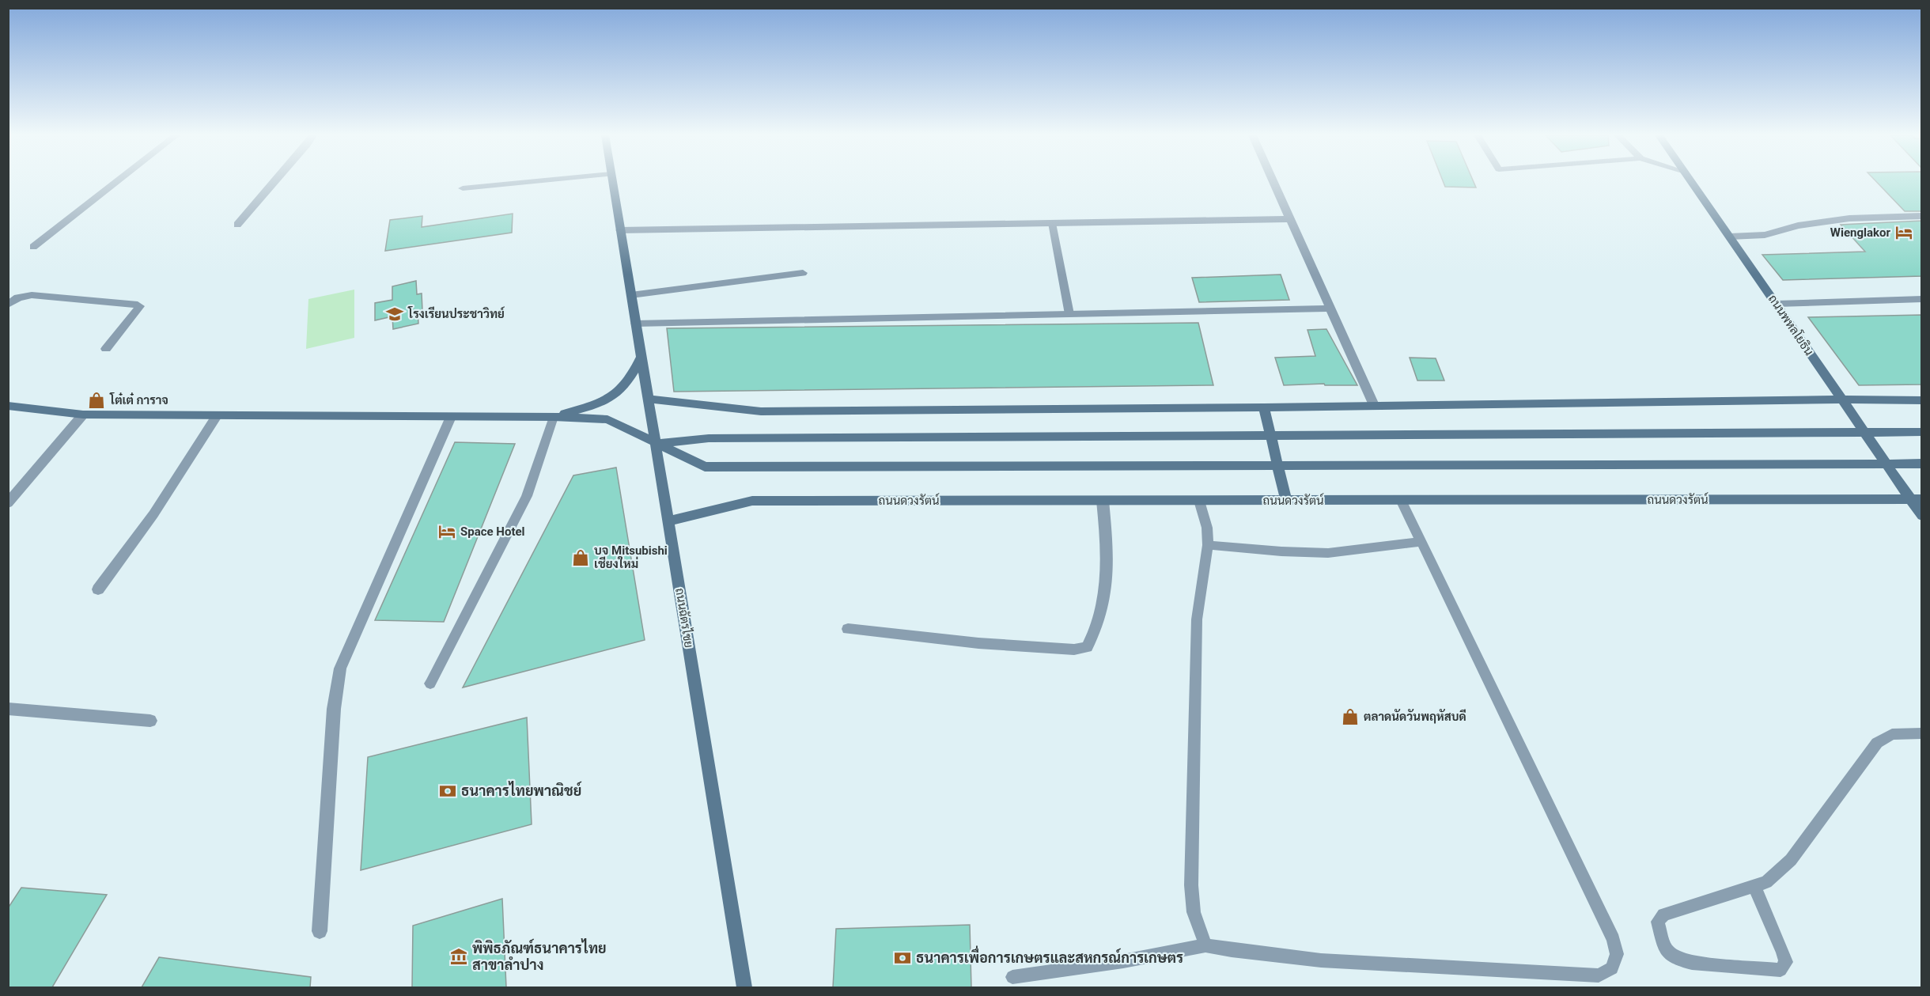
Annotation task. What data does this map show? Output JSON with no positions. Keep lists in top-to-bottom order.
{
  "streets": {
    "main road": ["ถนนพหลโยธิน", "ถนนดวงรัตน์", "ถนนฉัตรไชย"]
  },
  "crossings": [
    ["ถนนพหลโยธิน", "ถนนดวงรัตน์"],
    ["ถนนดวงรัตน์", "ถนนฉัตรไชย"]
  ],
  "places": {
    "hotel": ["Wienglakor", "Space Hotel"],
    "school or university": ["โรงเรียนประชาวิทย์"],
    "shop": ["โต๋เต๋ การาจ", "บจ Mitsubishi เชียงใหม่", "ตลาดนัดวันพฤหัสบดี"],
    "bank": ["ธนาคารไทยพาณิชย์", "ธนาคารเพื่อการเกษตรและสหกรณ์การเกษตร"],
    "museum": ["พิพิธภัณฑ์ธนาคารไทย สาขาลำปาง"]
  }
}
